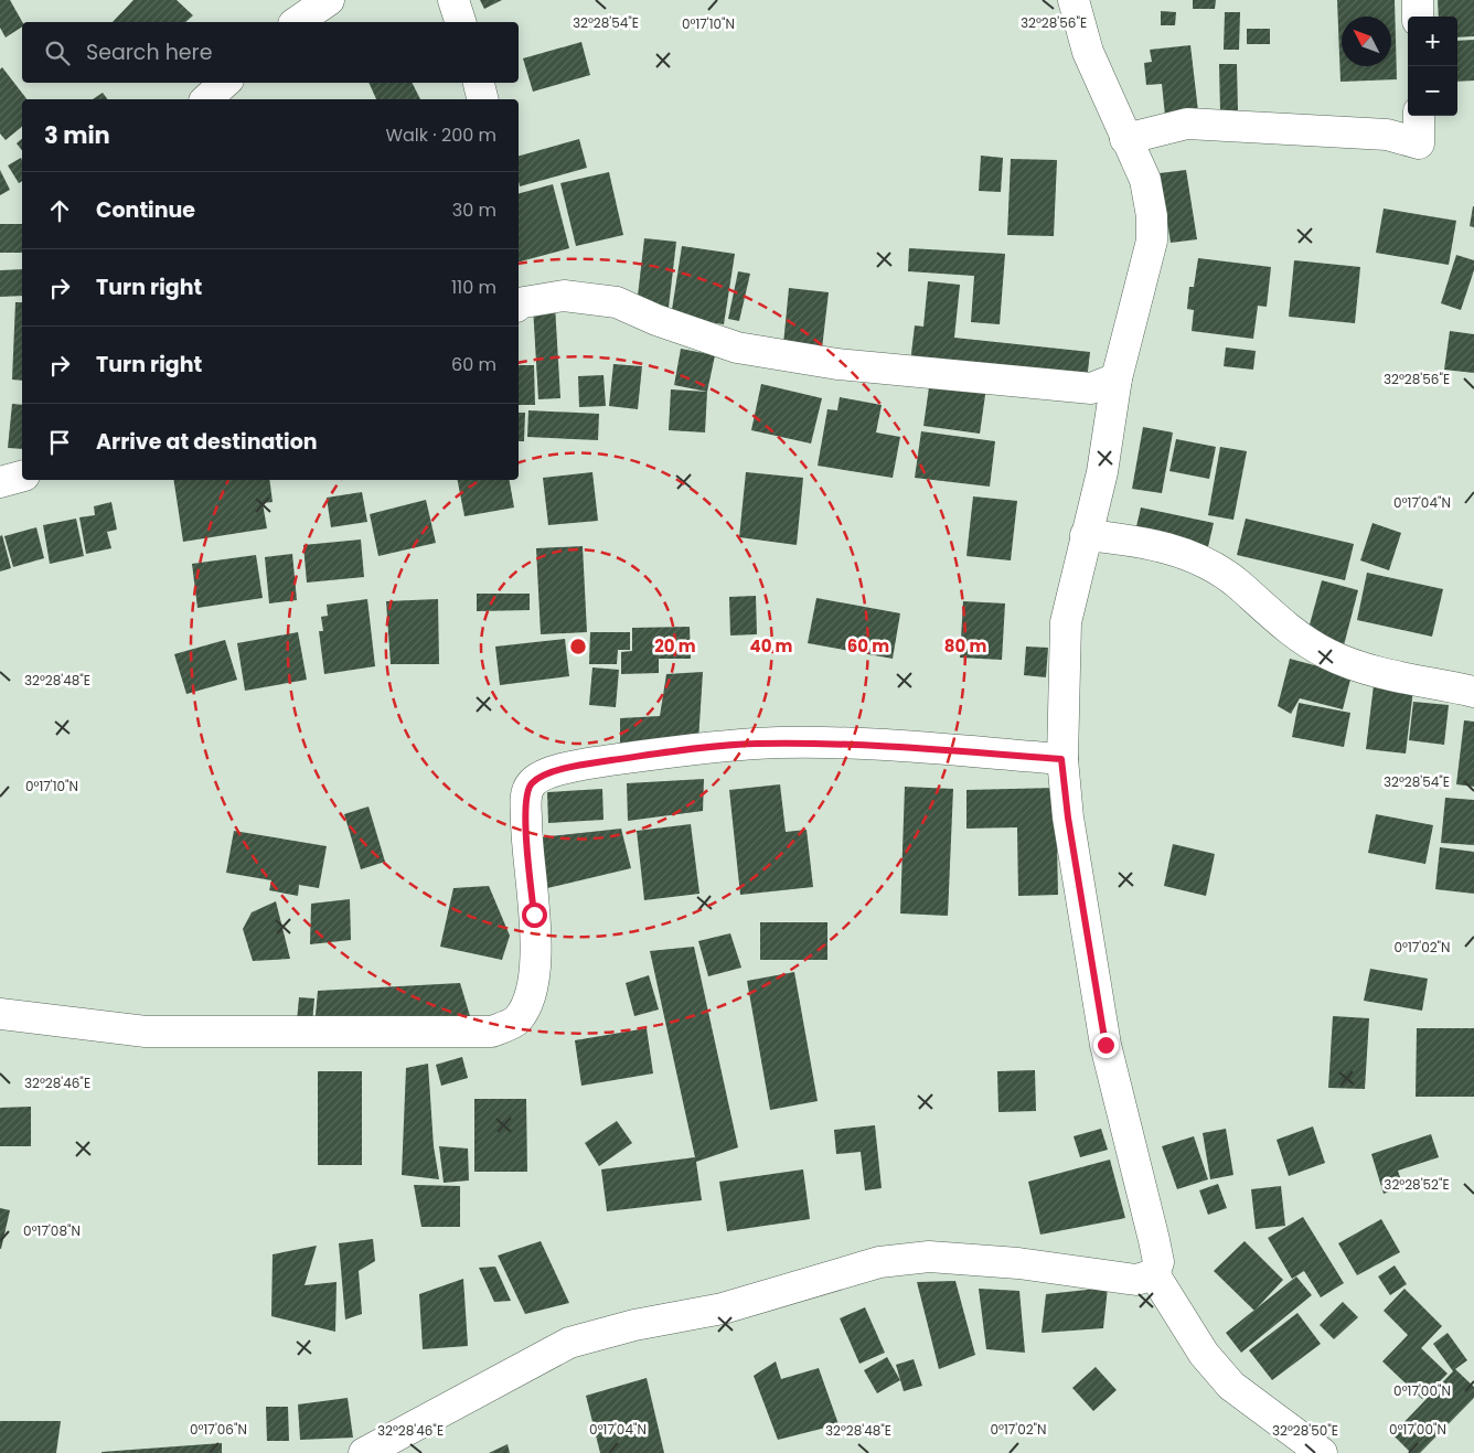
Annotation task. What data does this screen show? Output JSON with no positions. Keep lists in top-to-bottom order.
{
  "north": "top left",
  "page": {
    "map_buttons": ["+", "−"],
    "search": "Search here",
    "heading": ["3 min", "Walk · 200 m"],
    "list": [
      ["Continue", "30 m"],
      ["Turn right", "110 m"],
      ["Turn right", "60 m"],
      "Arrive at destination"
    ]
  },
  "coordinates": [
    "32°28'54\"E",
    "32°28'56\"E",
    "0°17'10\"N",
    "0°17'04\"N",
    "32°28'48\"E",
    "0°17'02\"N",
    "32°28'46\"E",
    "32°28'52\"E",
    "0°17'08\"N",
    "0°17'00\"N",
    "0°17'06\"N",
    "32°28'50\"E"
  ],
  "rings": [
    "20 m",
    "40 m",
    "60 m",
    "80 m"
  ]
}
